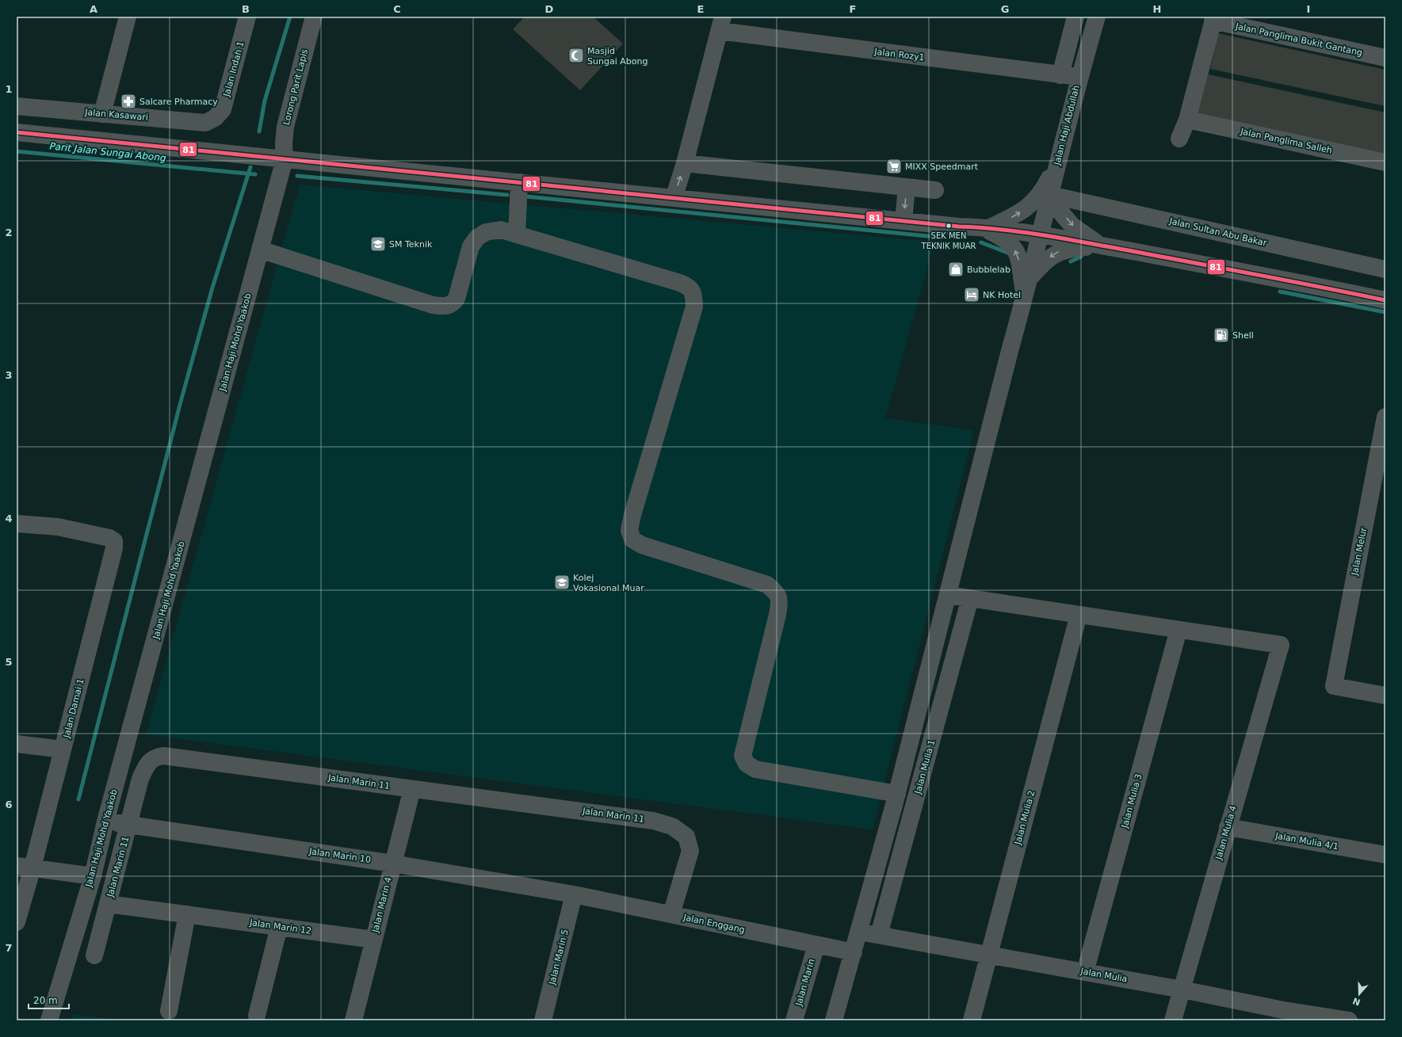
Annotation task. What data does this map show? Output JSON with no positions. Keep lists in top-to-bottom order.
{
  "streets": {
    "street": [
      "Jalan Panglima Bukit Gantang",
      "Jalan Rozy1",
      "Jalan Indah 1",
      "Lorong Parit Lapis",
      "Jalan Kasawari",
      "Jalan Haji Abdullah",
      "Jalan Panglima Salleh",
      "Jalan Sultan Abu Bakar",
      "Jalan Haji Mohd Yaakob",
      "Jalan Melur",
      "Jalan Damai 1",
      "Jalan Mulia 1",
      "Jalan Marin 11",
      "Jalan Mulia 3",
      "Jalan Mulia 2",
      "Jalan Mulia 4",
      "Jalan Mulia 4/1",
      "Jalan Marin 10",
      "Jalan Marin 4",
      "Jalan Enggang",
      "Jalan Marin 12",
      "Jalan Marin 5",
      "Jalan Mulia",
      "Jalan Marin"
    ]
  },
  "crossings": [
    ["Jalan Rozy1", "Jalan Haji Abdullah"],
    ["Jalan Indah 1", "Jalan Kasawari"],
    ["Lorong Parit Lapis", "Jalan Haji Mohd Yaakob"],
    ["Jalan Haji Abdullah", "Jalan Sultan Abu Bakar"],
    ["Jalan Haji Abdullah", "Jalan Enggang"],
    ["Jalan Haji Abdullah", "Jalan Mulia"],
    ["Jalan Haji Mohd Yaakob", "Jalan Marin 10"],
    ["Jalan Mulia 1", "Jalan Mulia"],
    ["Jalan Marin 11", "Jalan Marin 10"],
    ["Jalan Marin 11", "Jalan Marin 4"],
    ["Jalan Marin 11", "Jalan Enggang"],
    ["Jalan Marin 11", "Jalan Marin 12"],
    ["Jalan Mulia 3", "Jalan Mulia 4"],
    ["Jalan Mulia 3", "Jalan Mulia"],
    ["Jalan Mulia 2", "Jalan Mulia"],
    ["Jalan Mulia 4", "Jalan Mulia 4/1"],
    ["Jalan Mulia 4", "Jalan Mulia"],
    ["Jalan Marin 10", "Jalan Marin 4"],
    ["Jalan Marin 10", "Jalan Enggang"],
    ["Jalan Marin 10", "Jalan Marin 5"],
    ["Jalan Marin 4", "Jalan Marin 12"],
    ["Jalan Enggang", "Jalan Marin 5"],
    ["Jalan Enggang", "Jalan Marin"]
  ],
  "water": ["Parit Jalan Sungai Abong"],
  "places": {
    "mosque": ["Masjid Sungai Abong"],
    "pharmacy": ["Salcare Pharmacy"],
    "supermarket": ["MIXX Speedmart"],
    "other": ["SEK MEN TEKNIK MUAR"],
    "school or university": ["SM Teknik", "Kolej Vokasional Muar"],
    "shop": ["Bubblelab"],
    "hotel": ["NK Hotel"],
    "fuel station": ["Shell"]
  },
  "lines": ["transit line 81"],
  "scale_bar": "20 m",
  "north": "bottom",
  "grid": {
    "columns": [
      "A",
      "B",
      "C",
      "D",
      "E",
      "F",
      "G",
      "H",
      "I"
    ],
    "rows": [
      "1",
      "2",
      "3",
      "4",
      "5",
      "6",
      "7"
    ]
  }
}
